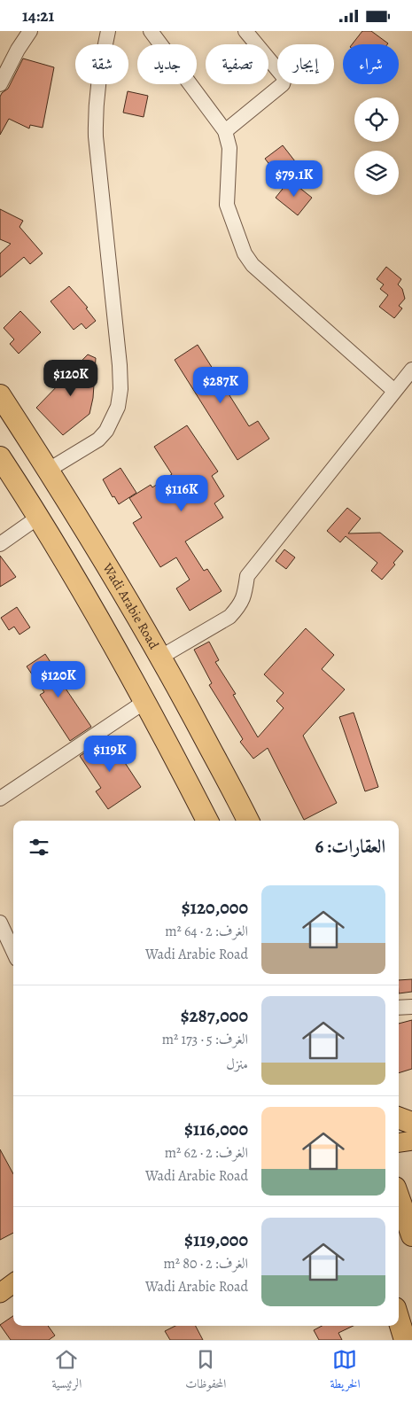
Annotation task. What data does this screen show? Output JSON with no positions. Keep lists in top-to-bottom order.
{
  "streets": {
    "highway": ["Wadi Arabie Road"]
  },
  "page": {
    "status": "14:21",
    "chip": [
      "شراء",
      "إيجار",
      "تصفية",
      "جديد",
      "شقة"
    ],
    "price": [
      "$79.1K",
      "$120K",
      "$287K",
      "$116K",
      "$120K",
      "$119K"
    ],
    "heading": "العقارات: 6",
    "list": [
      {
        "name": "$120,000",
        "note": "الغرف: 2 · 64 m² · Wadi Arabie Road"
      },
      {
        "name": "$287,000",
        "note": "الغرف: 5 · 173 m² · منزل"
      },
      {
        "name": "$116,000",
        "note": "الغرف: 2 · 62 m² · Wadi Arabie Road"
      },
      {
        "name": "$119,000",
        "note": "الغرف: 2 · 80 m² · Wadi Arabie Road"
      }
    ],
    "tabs": ["الخريطة", "المحفوظات", "الرئيسية"]
  }
}
